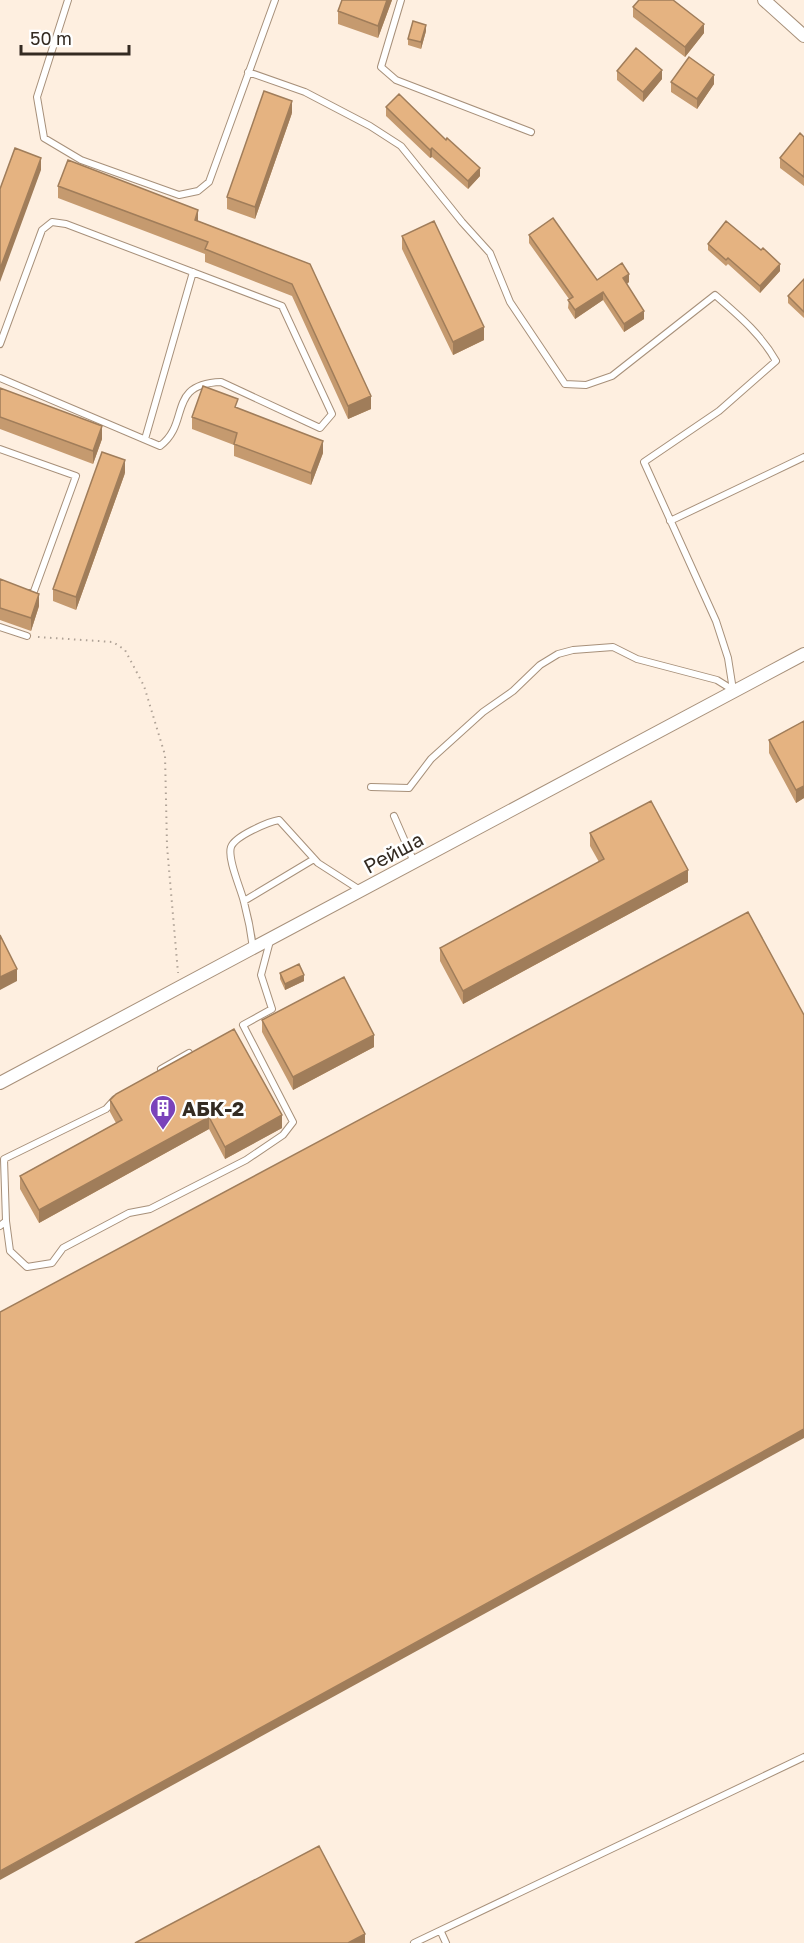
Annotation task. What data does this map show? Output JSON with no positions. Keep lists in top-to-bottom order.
{
  "streets": {
    "street": ["Рейша"]
  },
  "places": {
    "building": ["АБК-2"]
  },
  "scale_bar": "50 m"
}
